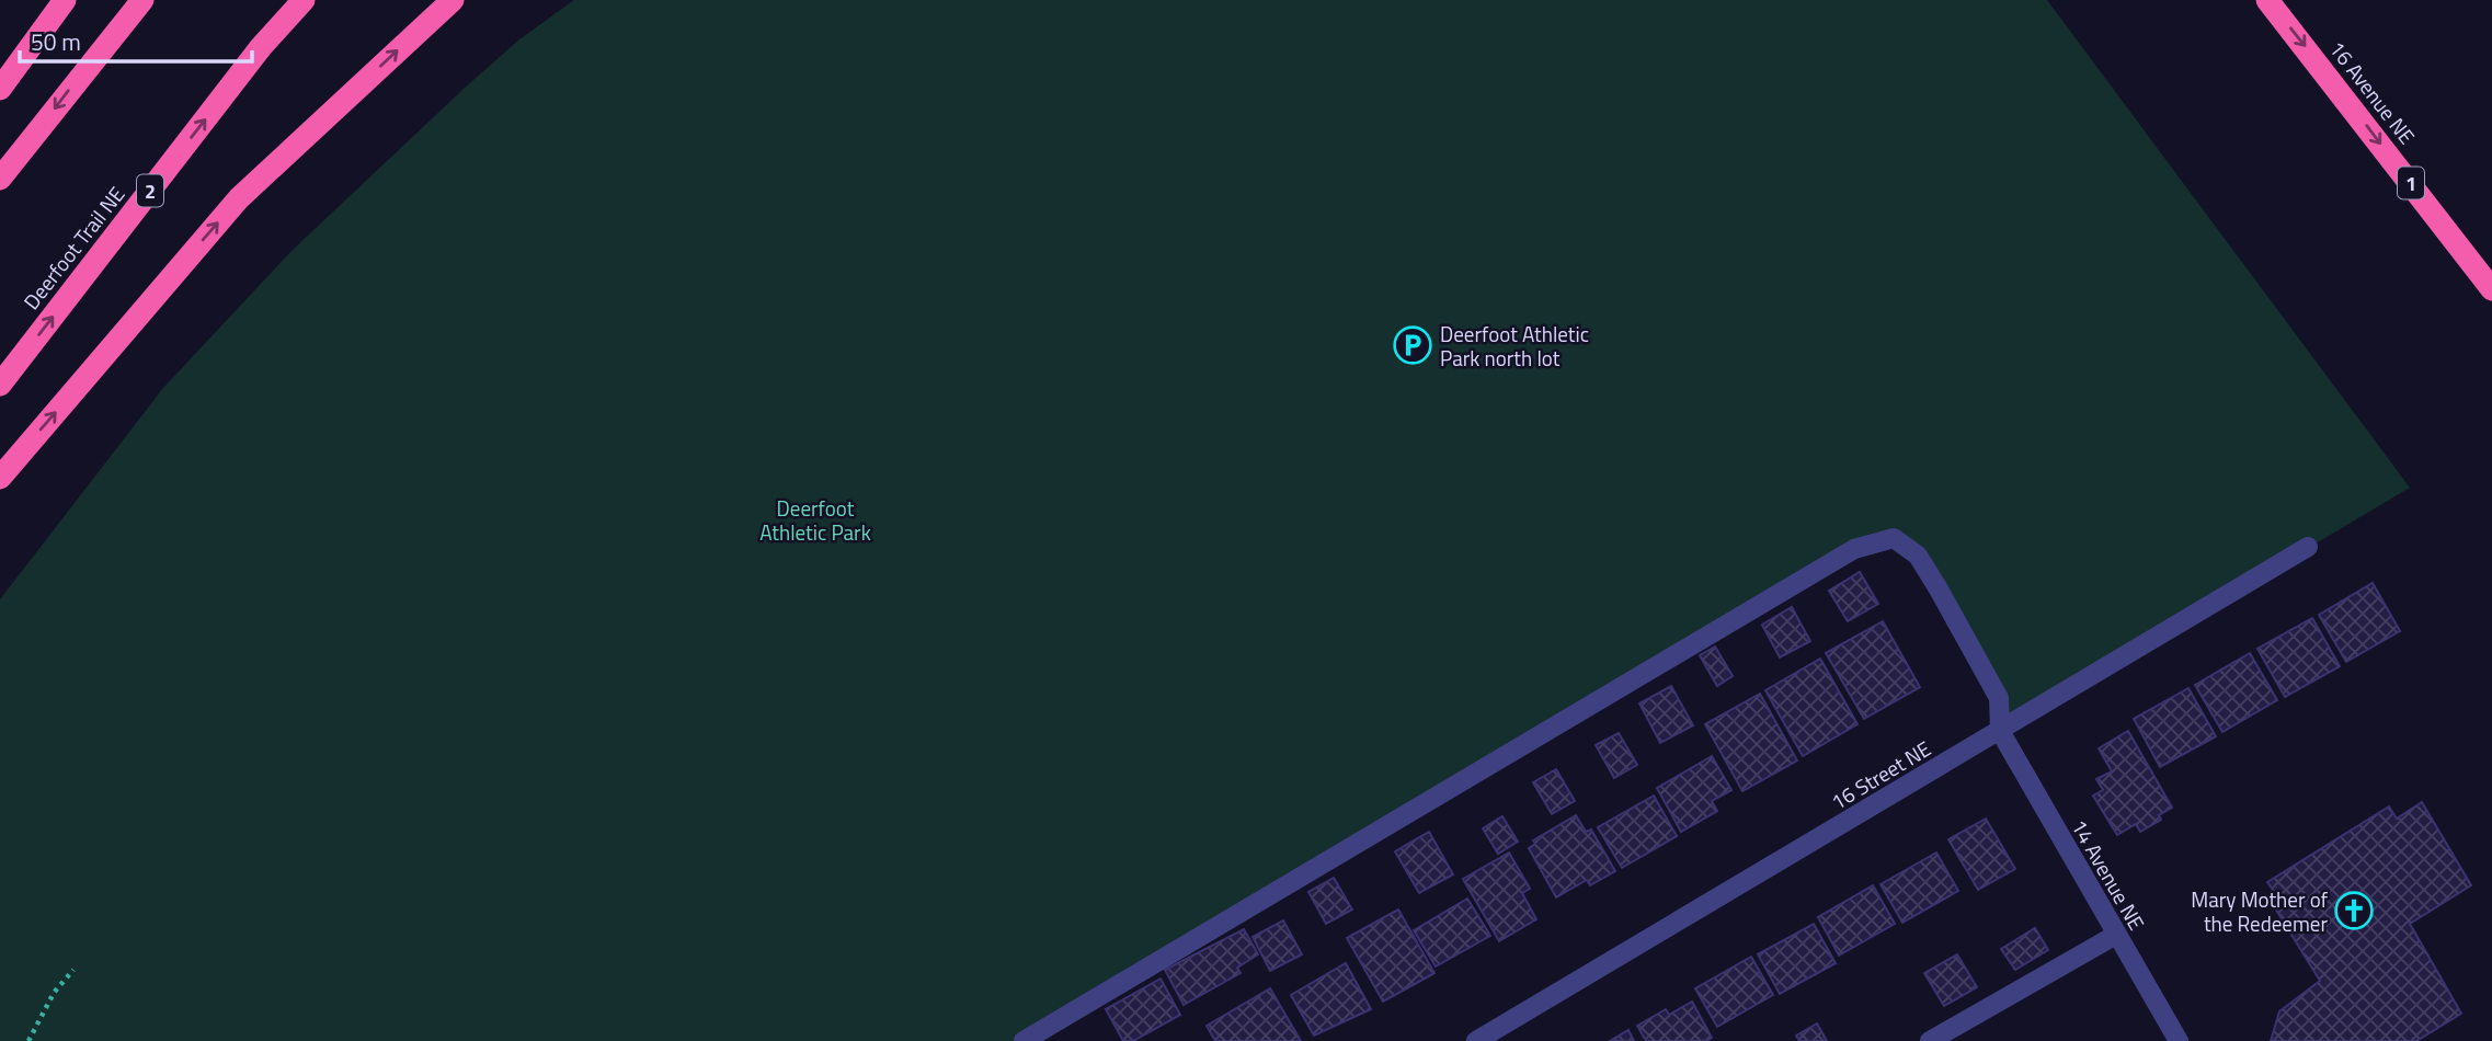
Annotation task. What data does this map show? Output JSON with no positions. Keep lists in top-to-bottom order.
{
  "streets": {
    "highway": [
      "16 Avenue NE",
      "1",
      "2",
      "Deerfoot Trail NE"
    ],
    "street": ["16 Street NE", "14 Avenue NE"]
  },
  "crossings": [
    ["16 Street NE", "14 Avenue NE"]
  ],
  "one_way": ["16 Avenue NE"],
  "parks": ["Deerfoot Athletic Park"],
  "places": {
    "parking": ["Deerfoot Athletic Park north lot"],
    "church": ["Mary Mother of the Redeemer"]
  },
  "scale_bar": "50 m"
}
